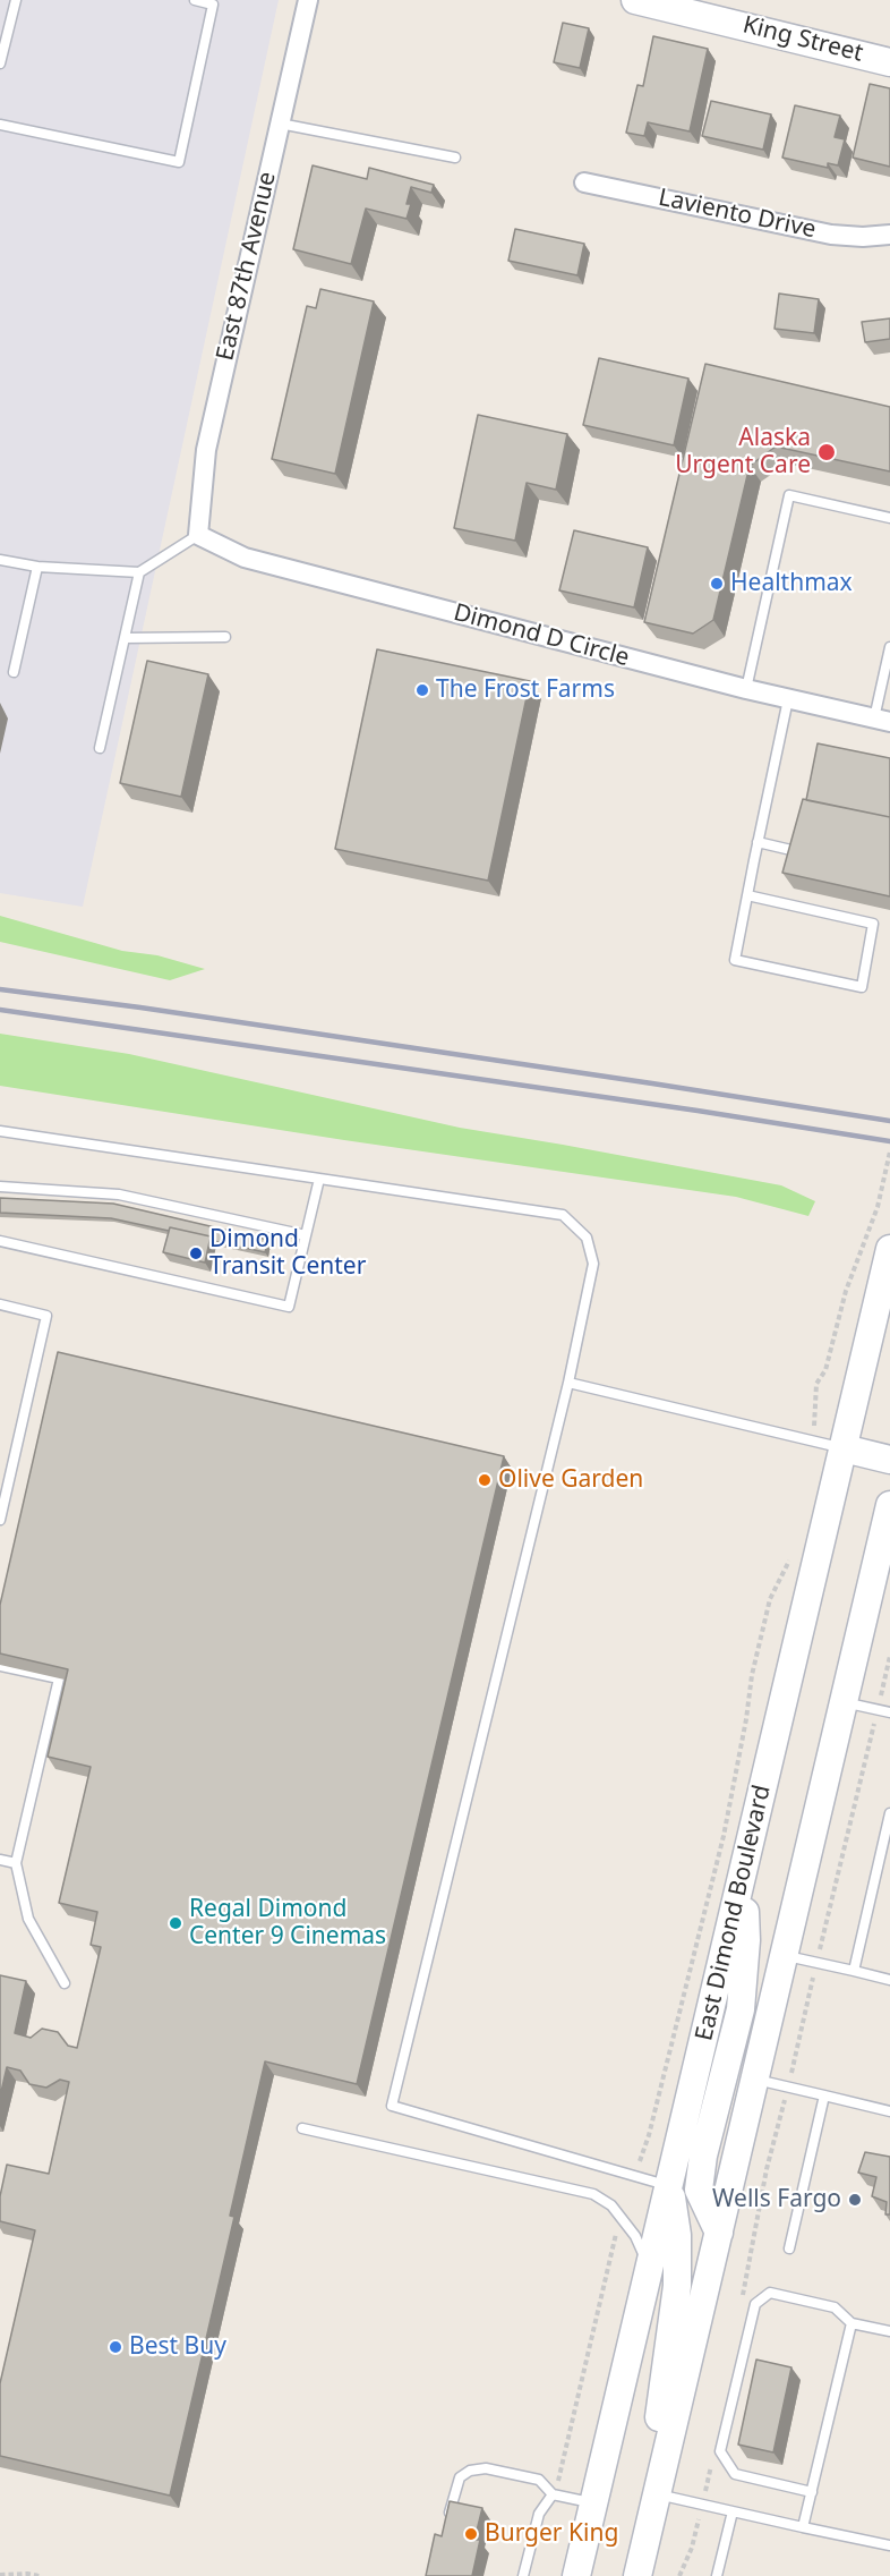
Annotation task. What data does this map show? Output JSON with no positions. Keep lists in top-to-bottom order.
{
  "streets": {
    "main road": ["King Street", "East Dimond Boulevard"],
    "street": ["Laviento Drive", "East 87th Avenue", "Dimond D Circle"]
  },
  "crossings": [
    ["East 87th Avenue", "Dimond D Circle"]
  ],
  "places": [
    "Alaska Urgent Care",
    "Healthmax",
    "The Frost Farms",
    "Dimond Transit Center",
    "Olive Garden",
    "Regal Dimond Center 9 Cinemas",
    "Wells Fargo",
    "Best Buy",
    "Burger King"
  ]
}
